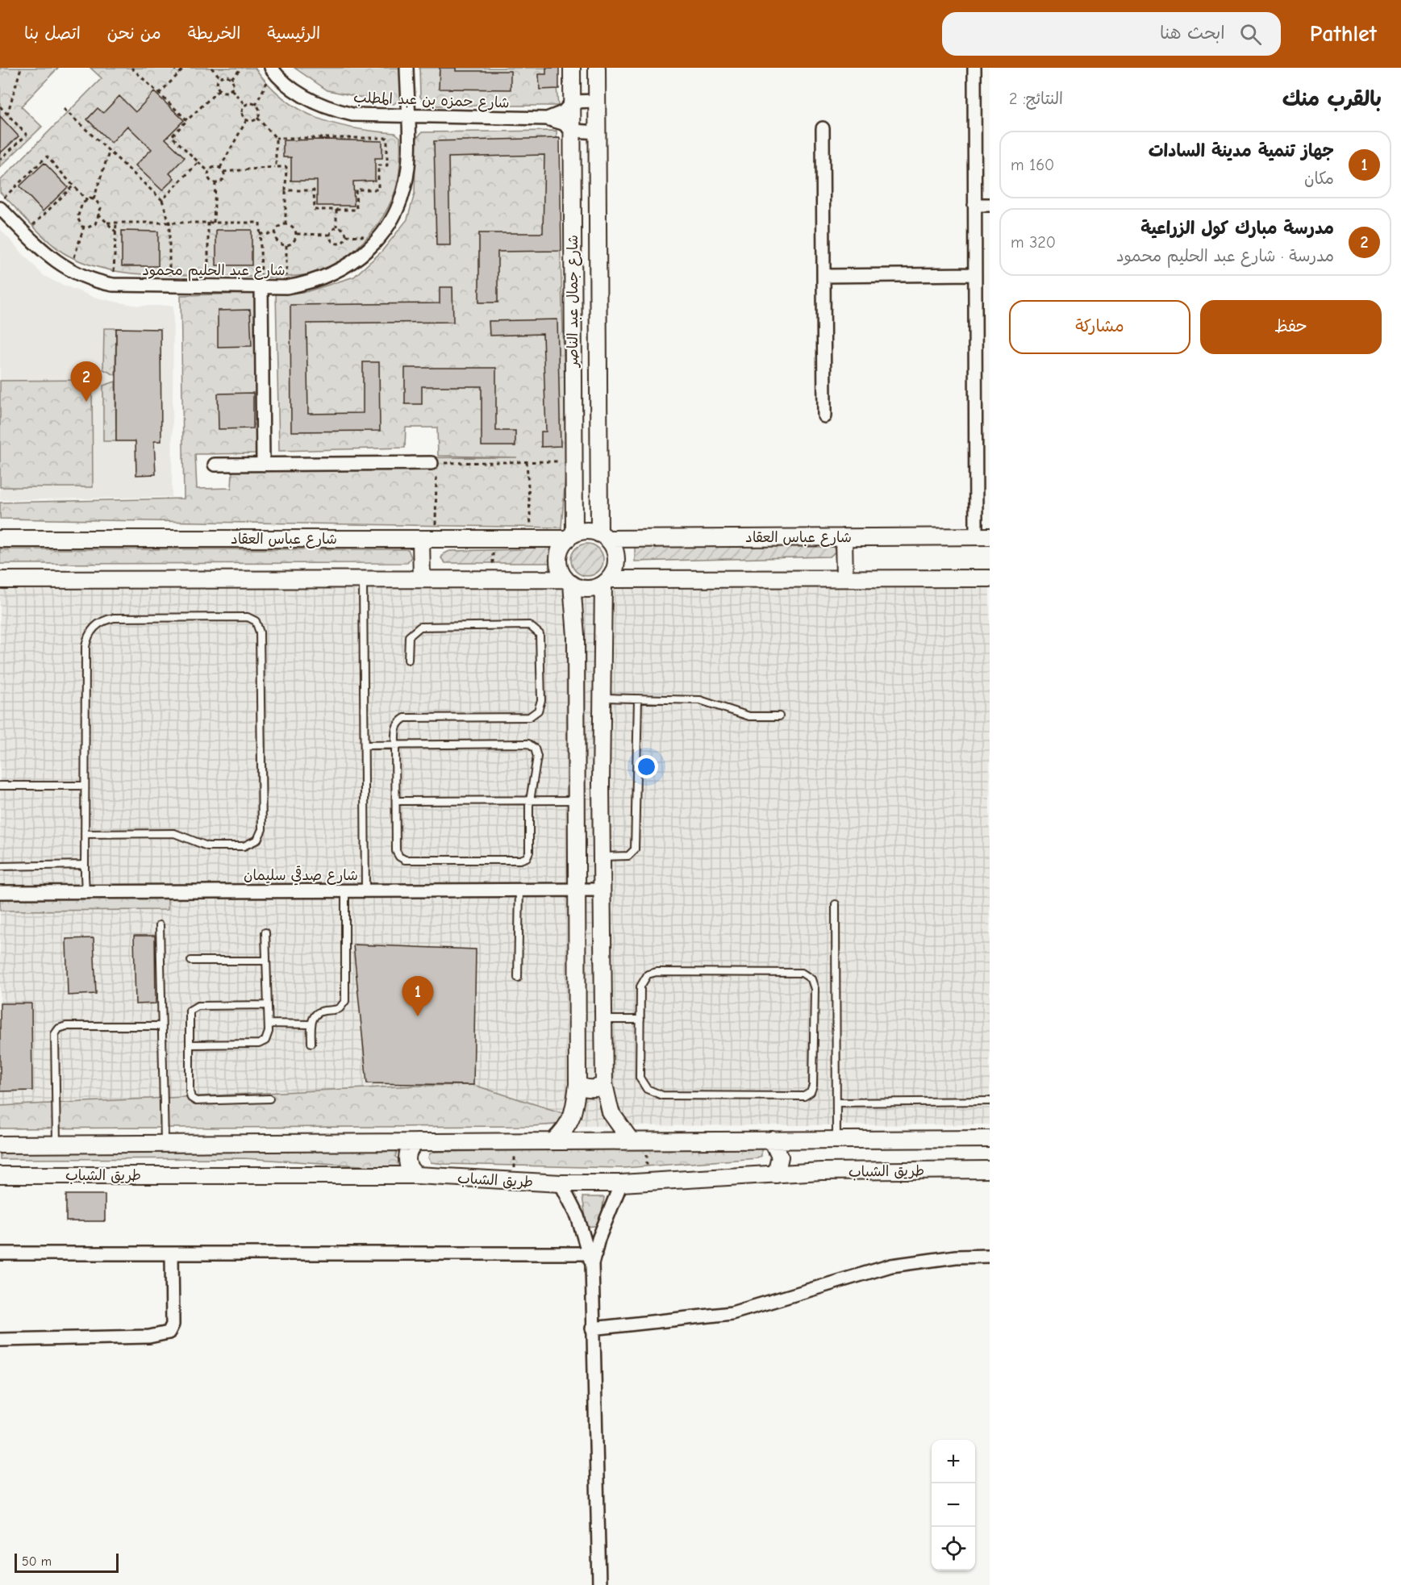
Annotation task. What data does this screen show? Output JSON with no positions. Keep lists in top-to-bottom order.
{
  "streets": {
    "main road": ["شارع جمال عبد الناصر", "شارع عباس العقاد", "طريق الشباب"],
    "street": ["شارع حمزه بن عبد المطلب", "شارع عبد الحليم محمود", "شارع صدقي سليمان"]
  },
  "crossings": [
    ["شارع حمزه بن عبد المطلب", "شارع عبد الحليم محمود"],
    ["شارع حمزه بن عبد المطلب", "شارع جمال عبد الناصر"],
    ["شارع جمال عبد الناصر", "شارع عباس العقاد"]
  ],
  "scale_bar": "50 m",
  "page": {
    "header": "Pathlet",
    "search": "ابحث هنا",
    "nav": [
      "الرئيسية",
      "الخريطة",
      "من نحن",
      "اتصل بنا"
    ],
    "heading": ["بالقرب منك", "النتائج: 2"],
    "list": [
      {
        "mark": "1",
        "name": "جهاز تنمية مدينة السادات",
        "note": "مكان",
        "value": "160 m"
      },
      {
        "mark": "2",
        "name": "مدرسة مبارك كول الزراعية",
        "note": "مدرسة · شارع عبد الحليم محمود",
        "value": "320 m"
      }
    ],
    "buttons": ["حفظ", "مشاركة"],
    "pins": ["2", "1"],
    "map_buttons": ["+", "−"],
    "scale": "50 m"
  }
}
